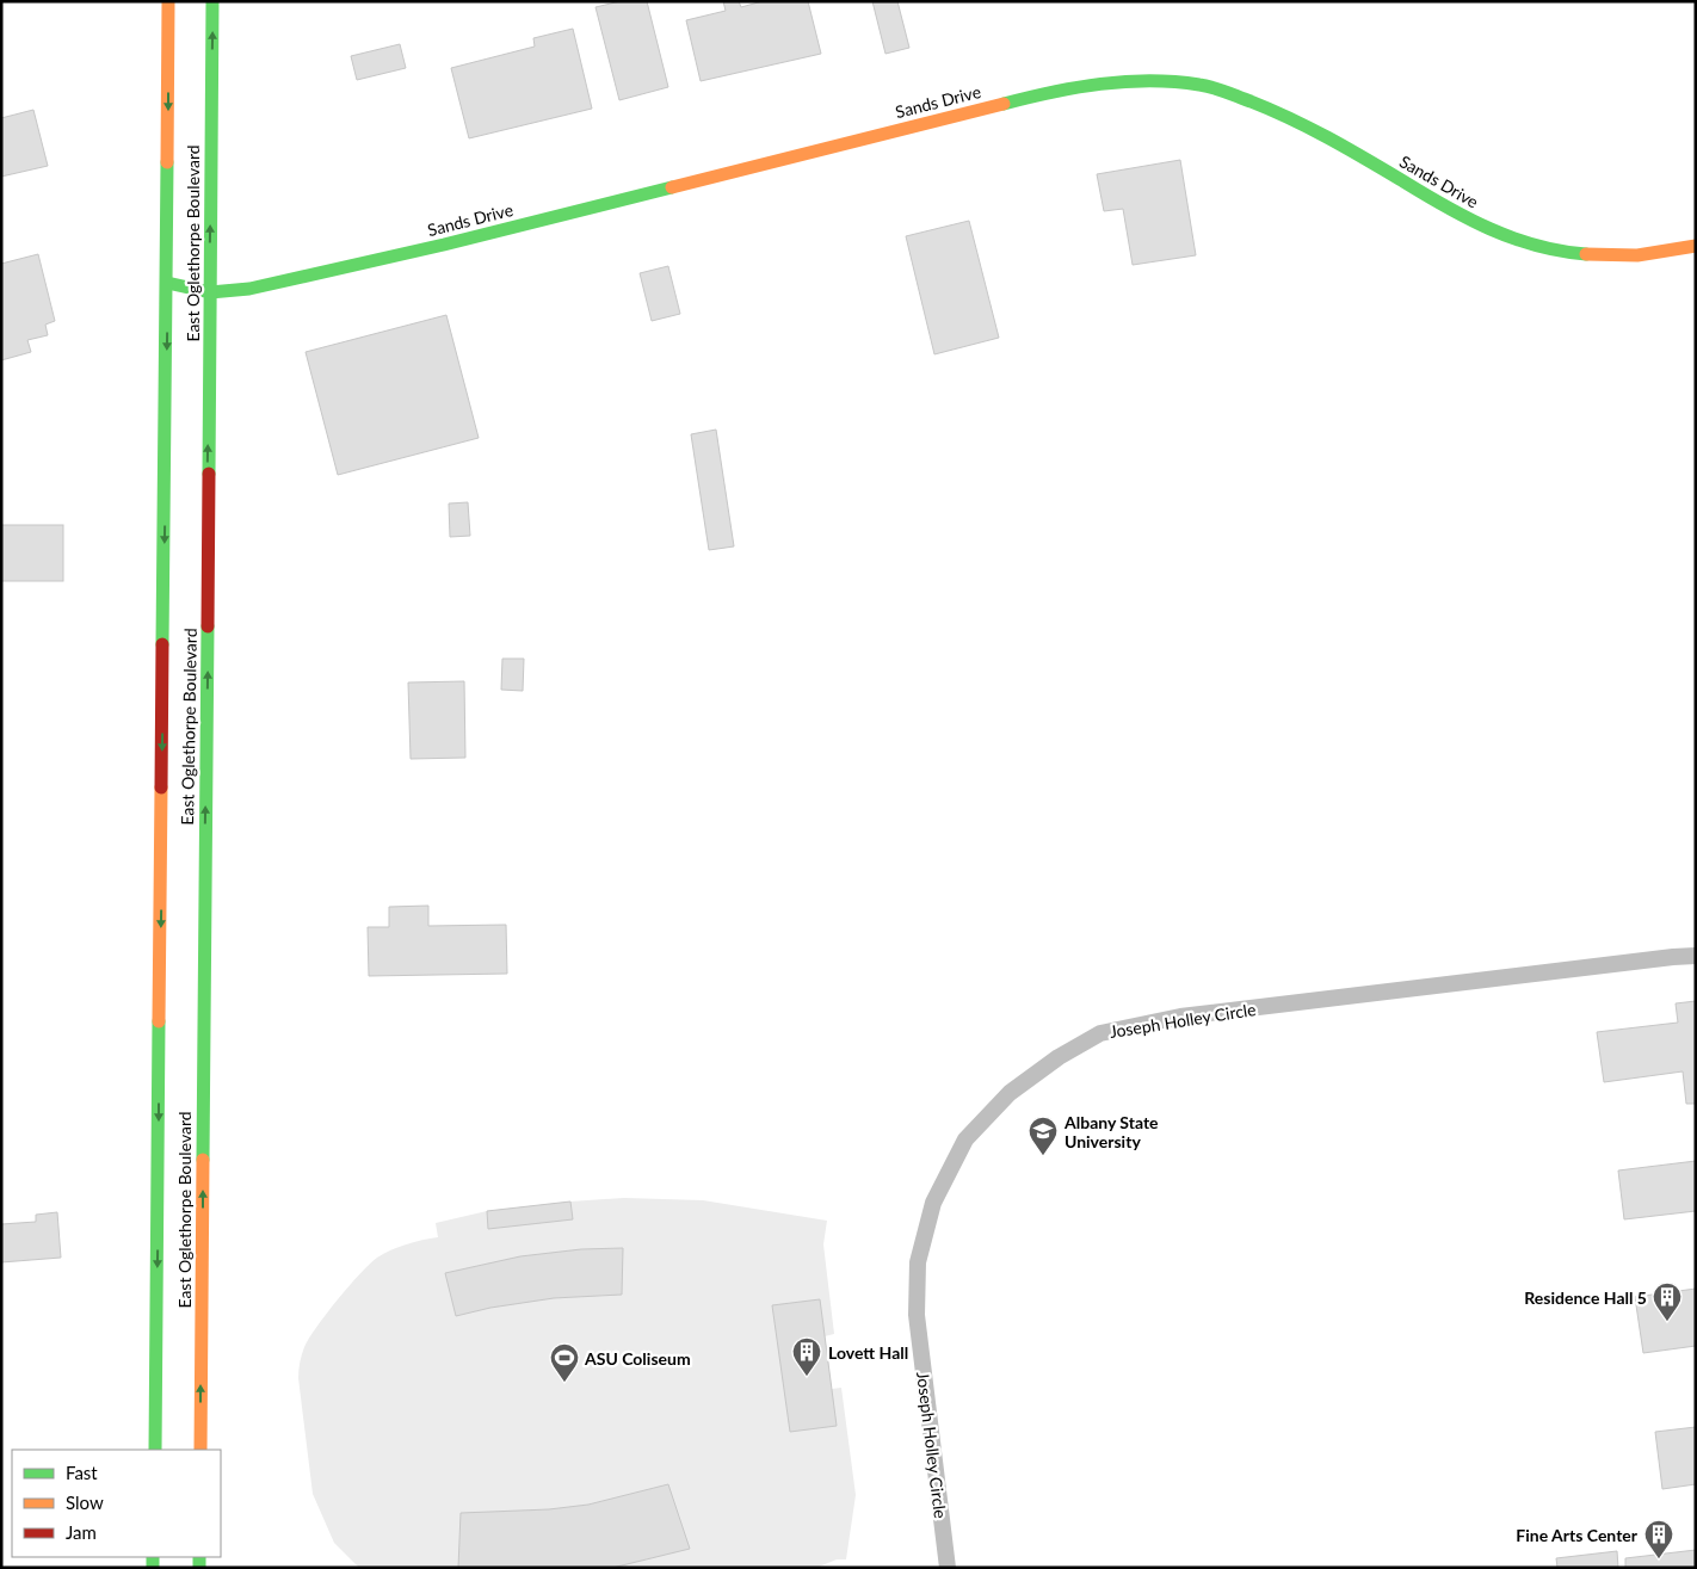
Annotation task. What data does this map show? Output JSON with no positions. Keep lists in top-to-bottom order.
{
  "streets": {
    "main road": ["Sands Drive", "East Oglethorpe Boulevard"],
    "street": ["Joseph Holley Circle"]
  },
  "crossings": [
    ["Sands Drive", "East Oglethorpe Boulevard"]
  ],
  "places": {
    "school or university": ["Albany State University"],
    "building": ["Residence Hall 5", "Lovett Hall", "Fine Arts Center"],
    "sports": ["ASU Coliseum"]
  },
  "legend": ["Fast", "Slow", "Jam"]
}
